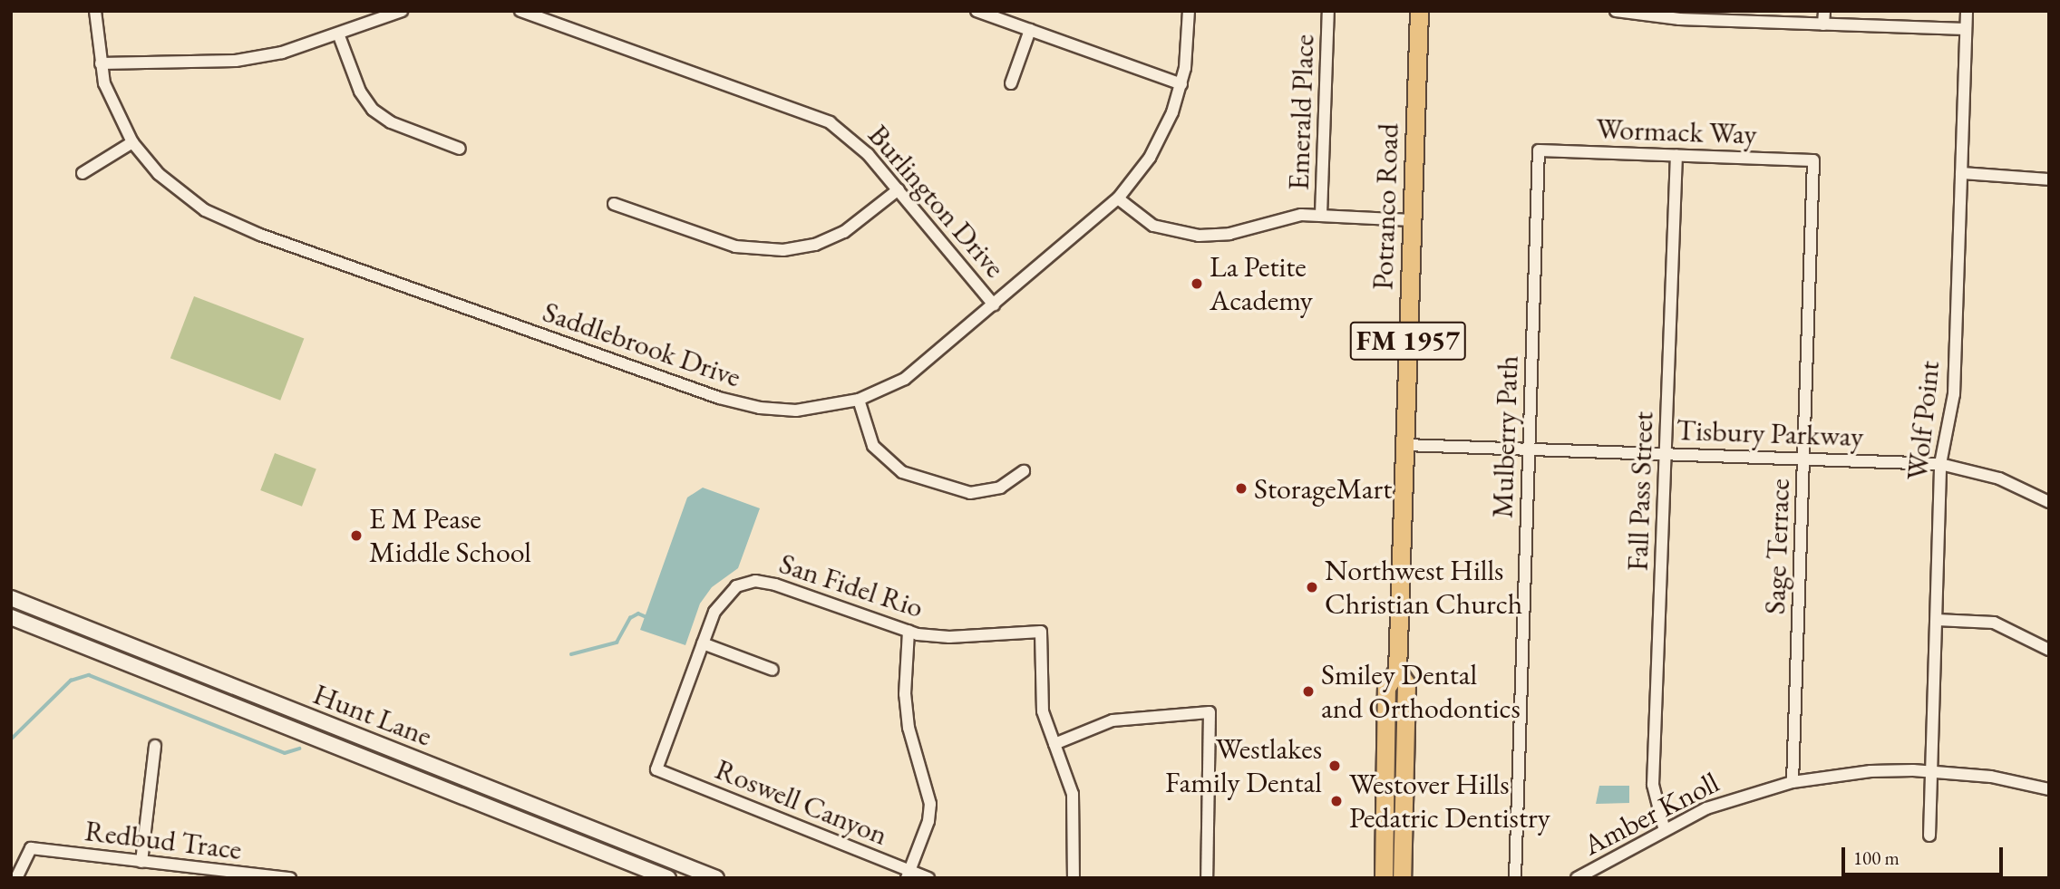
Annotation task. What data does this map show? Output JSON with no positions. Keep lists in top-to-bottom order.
{
  "streets": {
    "main road": ["Potranco Road", "FM 1957", "Hunt Lane"],
    "street": [
      "Emerald Place",
      "Wormack Way",
      "Burlington Drive",
      "Saddlebrook Drive",
      "Wolf Point",
      "Tisbury Parkway",
      "Mulberry Path",
      "Fall Pass Street",
      "Sage Terrace",
      "San Fidel Rio",
      "Roswell Canyon",
      "Amber Knoll",
      "Redbud Trace"
    ]
  },
  "crossings": [
    ["Wormack Way", "Mulberry Path"],
    ["Wormack Way", "Fall Pass Street"],
    ["Wormack Way", "Sage Terrace"],
    ["Burlington Drive", "Saddlebrook Drive"],
    ["Potranco Road", "Tisbury Parkway"],
    ["Wolf Point", "Tisbury Parkway"],
    ["Wolf Point", "Amber Knoll"],
    ["Tisbury Parkway", "Mulberry Path"],
    ["Tisbury Parkway", "Fall Pass Street"],
    ["Tisbury Parkway", "Sage Terrace"],
    ["Fall Pass Street", "Amber Knoll"],
    ["Sage Terrace", "Amber Knoll"],
    ["San Fidel Rio", "Roswell Canyon"]
  ],
  "places": [
    "La Petite Academy",
    "StorageMart",
    "E M Pease Middle School",
    "Northwest Hills Christian Church",
    "Smiley Dental and Orthodontics",
    "Westlakes Family Dental",
    "Westover Hills Pedatric Dentistry"
  ],
  "scale_bar": "100 m"
}
